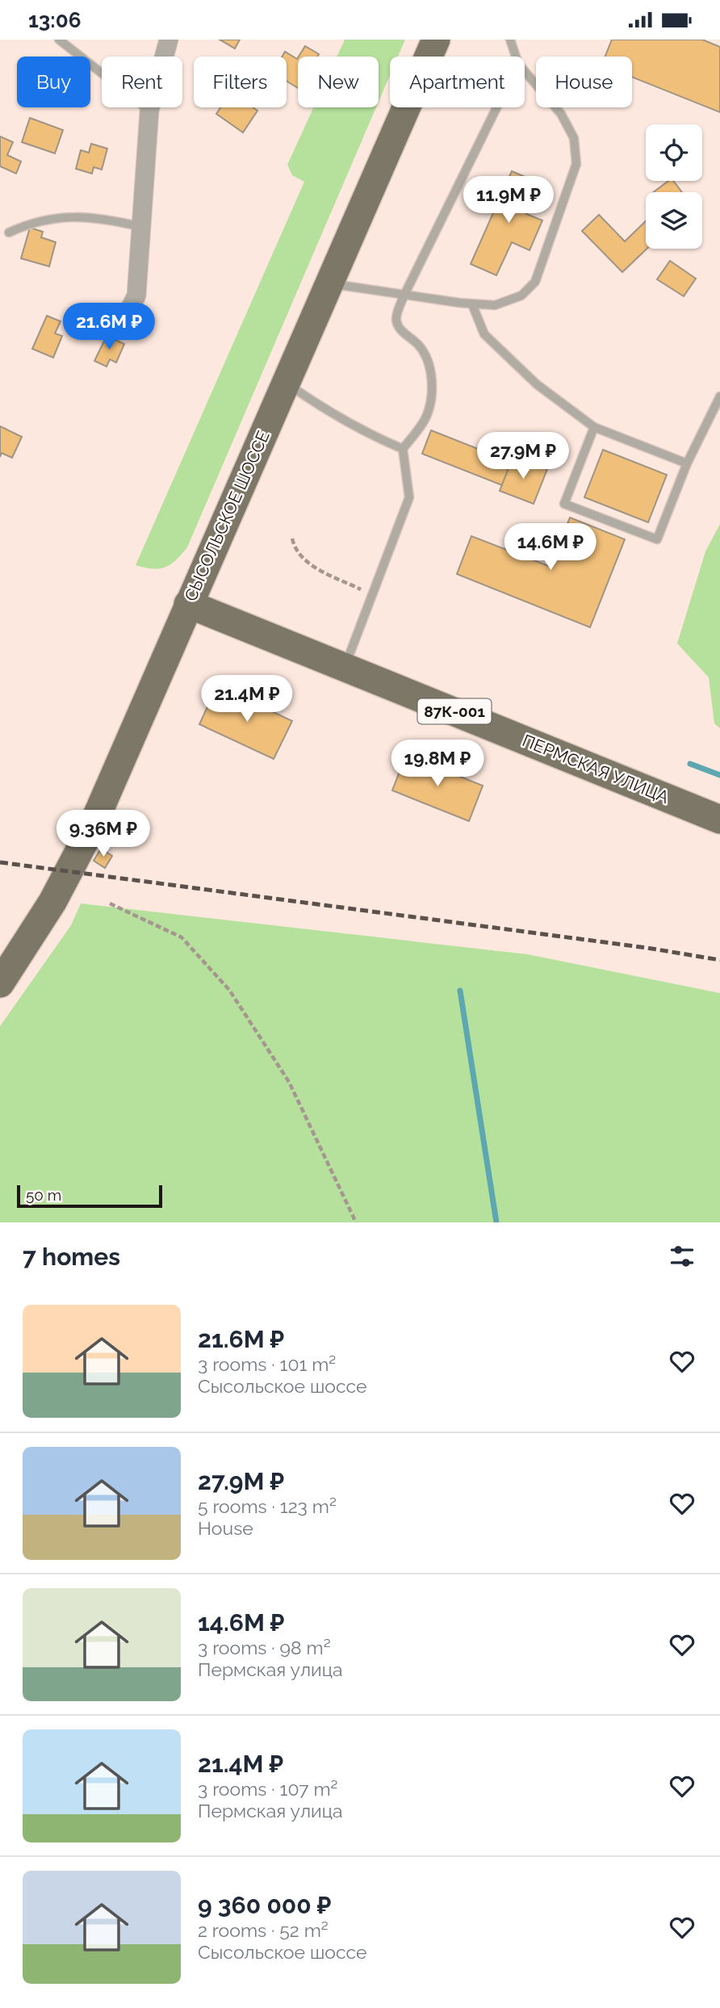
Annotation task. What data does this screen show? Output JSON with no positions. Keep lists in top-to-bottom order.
{
  "streets": {
    "main road": ["СЫСОЛЬСКОЕ ШОССЕ", "87К-001", "ПЕРМСКАЯ УЛИЦА"]
  },
  "crossings": [
    ["СЫСОЛЬСКОЕ ШОССЕ", "ПЕРМСКАЯ УЛИЦА"]
  ],
  "scale_bar": "50 m",
  "page": {
    "status": "13:06",
    "chip": [
      "Buy",
      "Rent",
      "Filters",
      "New",
      "Apartment",
      "House"
    ],
    "price": [
      "11.9M ₽",
      "21.6M ₽",
      "27.9M ₽",
      "14.6M ₽",
      "21.4M ₽",
      "19.8M ₽",
      "9.36M ₽"
    ],
    "scale": "50 m",
    "heading": "7 homes",
    "list": [
      {
        "name": "21.6M ₽",
        "note": "3 rooms · 101 m² · Сысольское шоссе"
      },
      {
        "name": "27.9M ₽",
        "note": "5 rooms · 123 m² · House"
      },
      {
        "name": "14.6M ₽",
        "note": "3 rooms · 98 m² · Пермская улица"
      },
      {
        "name": "21.4M ₽",
        "note": "3 rooms · 107 m² · Пермская улица"
      },
      {
        "name": "9 360 000 ₽",
        "note": "2 rooms · 52 m² · Сысольское шоссе"
      }
    ]
  }
}
